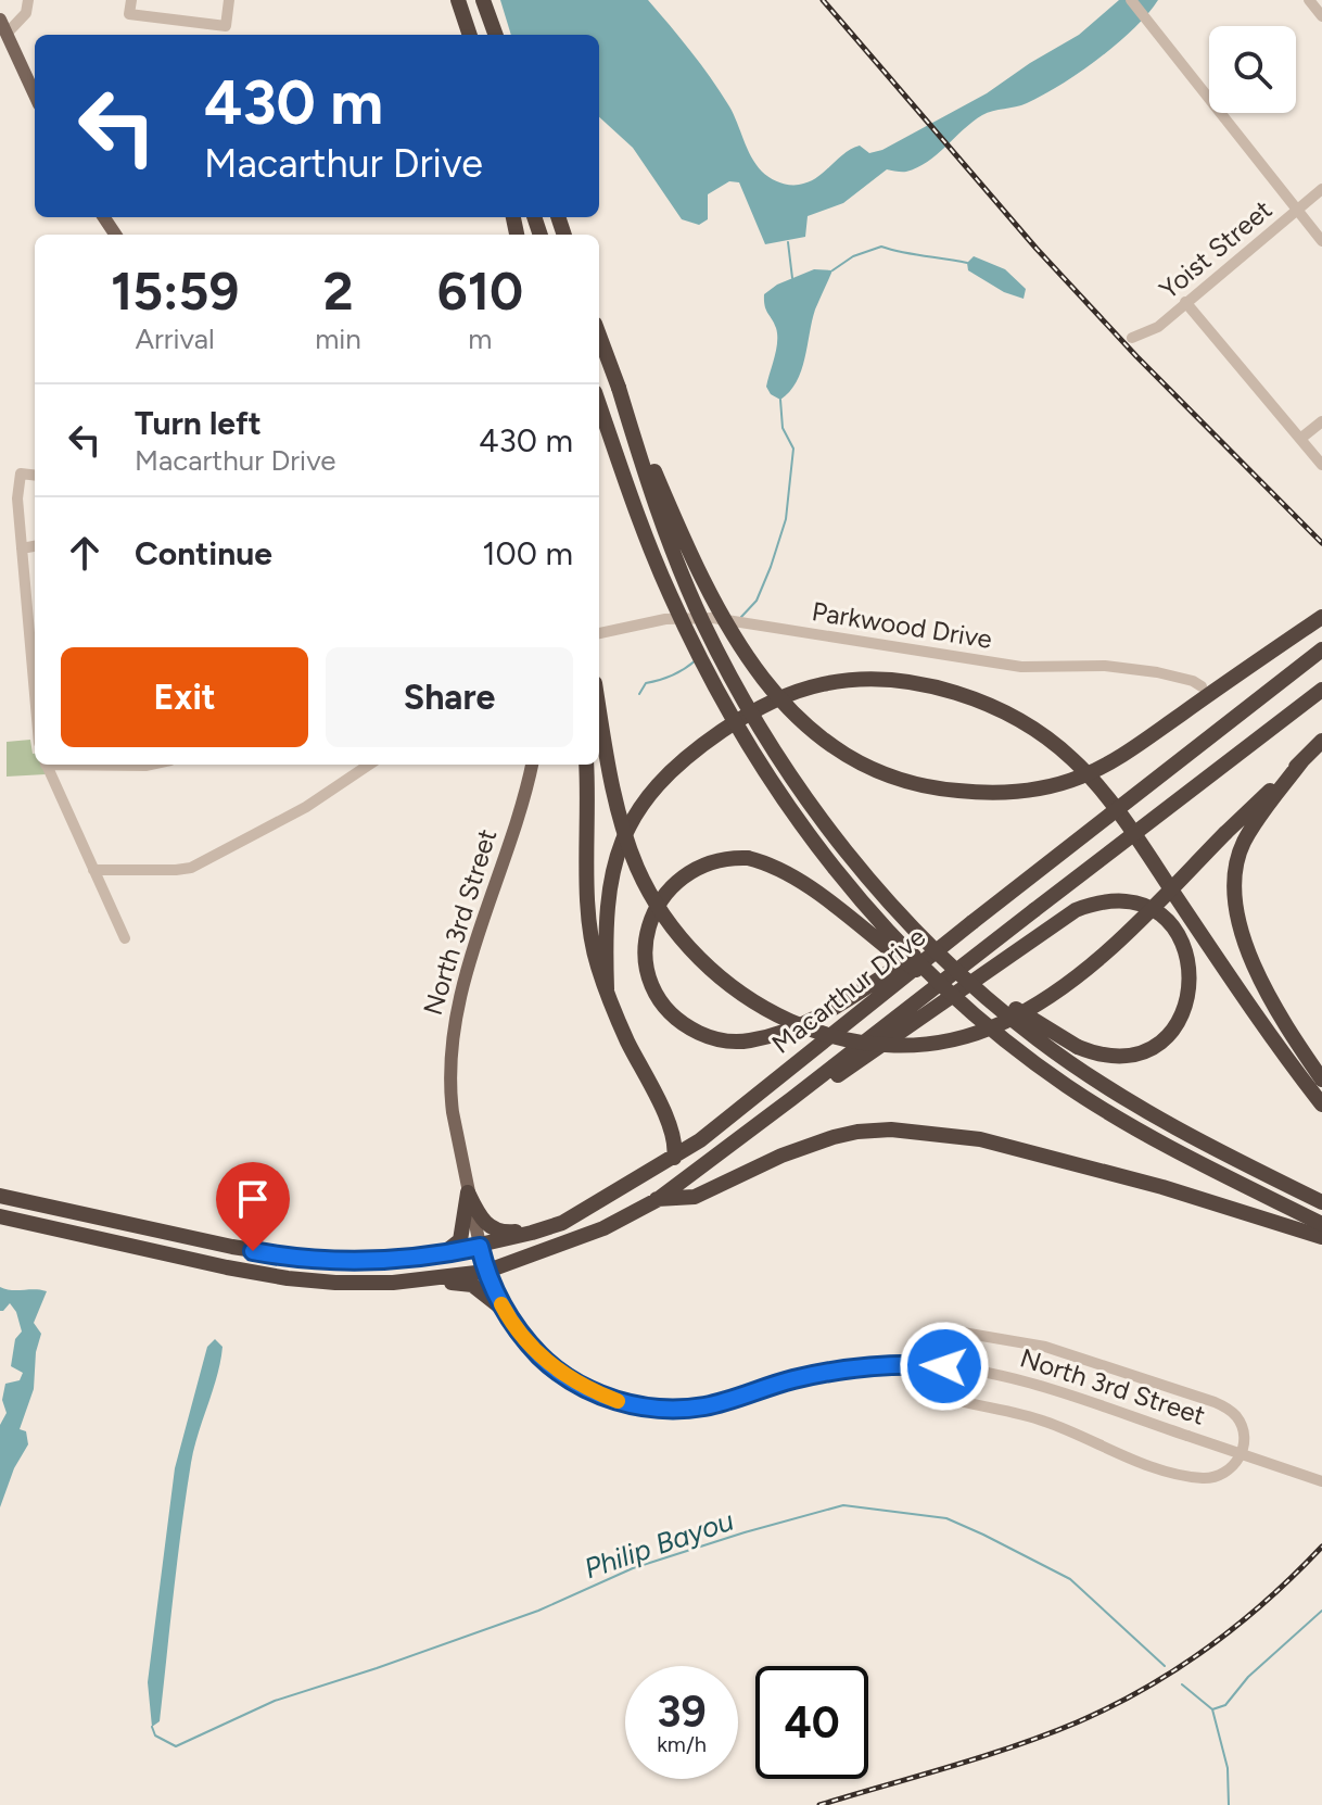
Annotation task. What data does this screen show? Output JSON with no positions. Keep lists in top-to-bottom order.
{
  "streets": {
    "highway": ["Macarthur Drive"],
    "main road": ["North 3rd Street"],
    "street": ["Yoist Street", "Parkwood Drive"]
  },
  "crossings": [
    ["North 3rd Street", "Macarthur Drive"]
  ],
  "water": ["Philip Bayou"],
  "page": {
    "turn": ["430 m", "Macarthur Drive"],
    "eta": [
      "15:59",
      "Arrival",
      "2",
      "min",
      "610",
      "m"
    ],
    "list": [
      {
        "name": "Turn left",
        "note": "Macarthur Drive",
        "value": "430 m"
      },
      {
        "name": "Continue",
        "value": "100 m"
      }
    ],
    "buttons": ["Exit", "Share"],
    "speed": "39 km/h",
    "limit": "40"
  }
}
